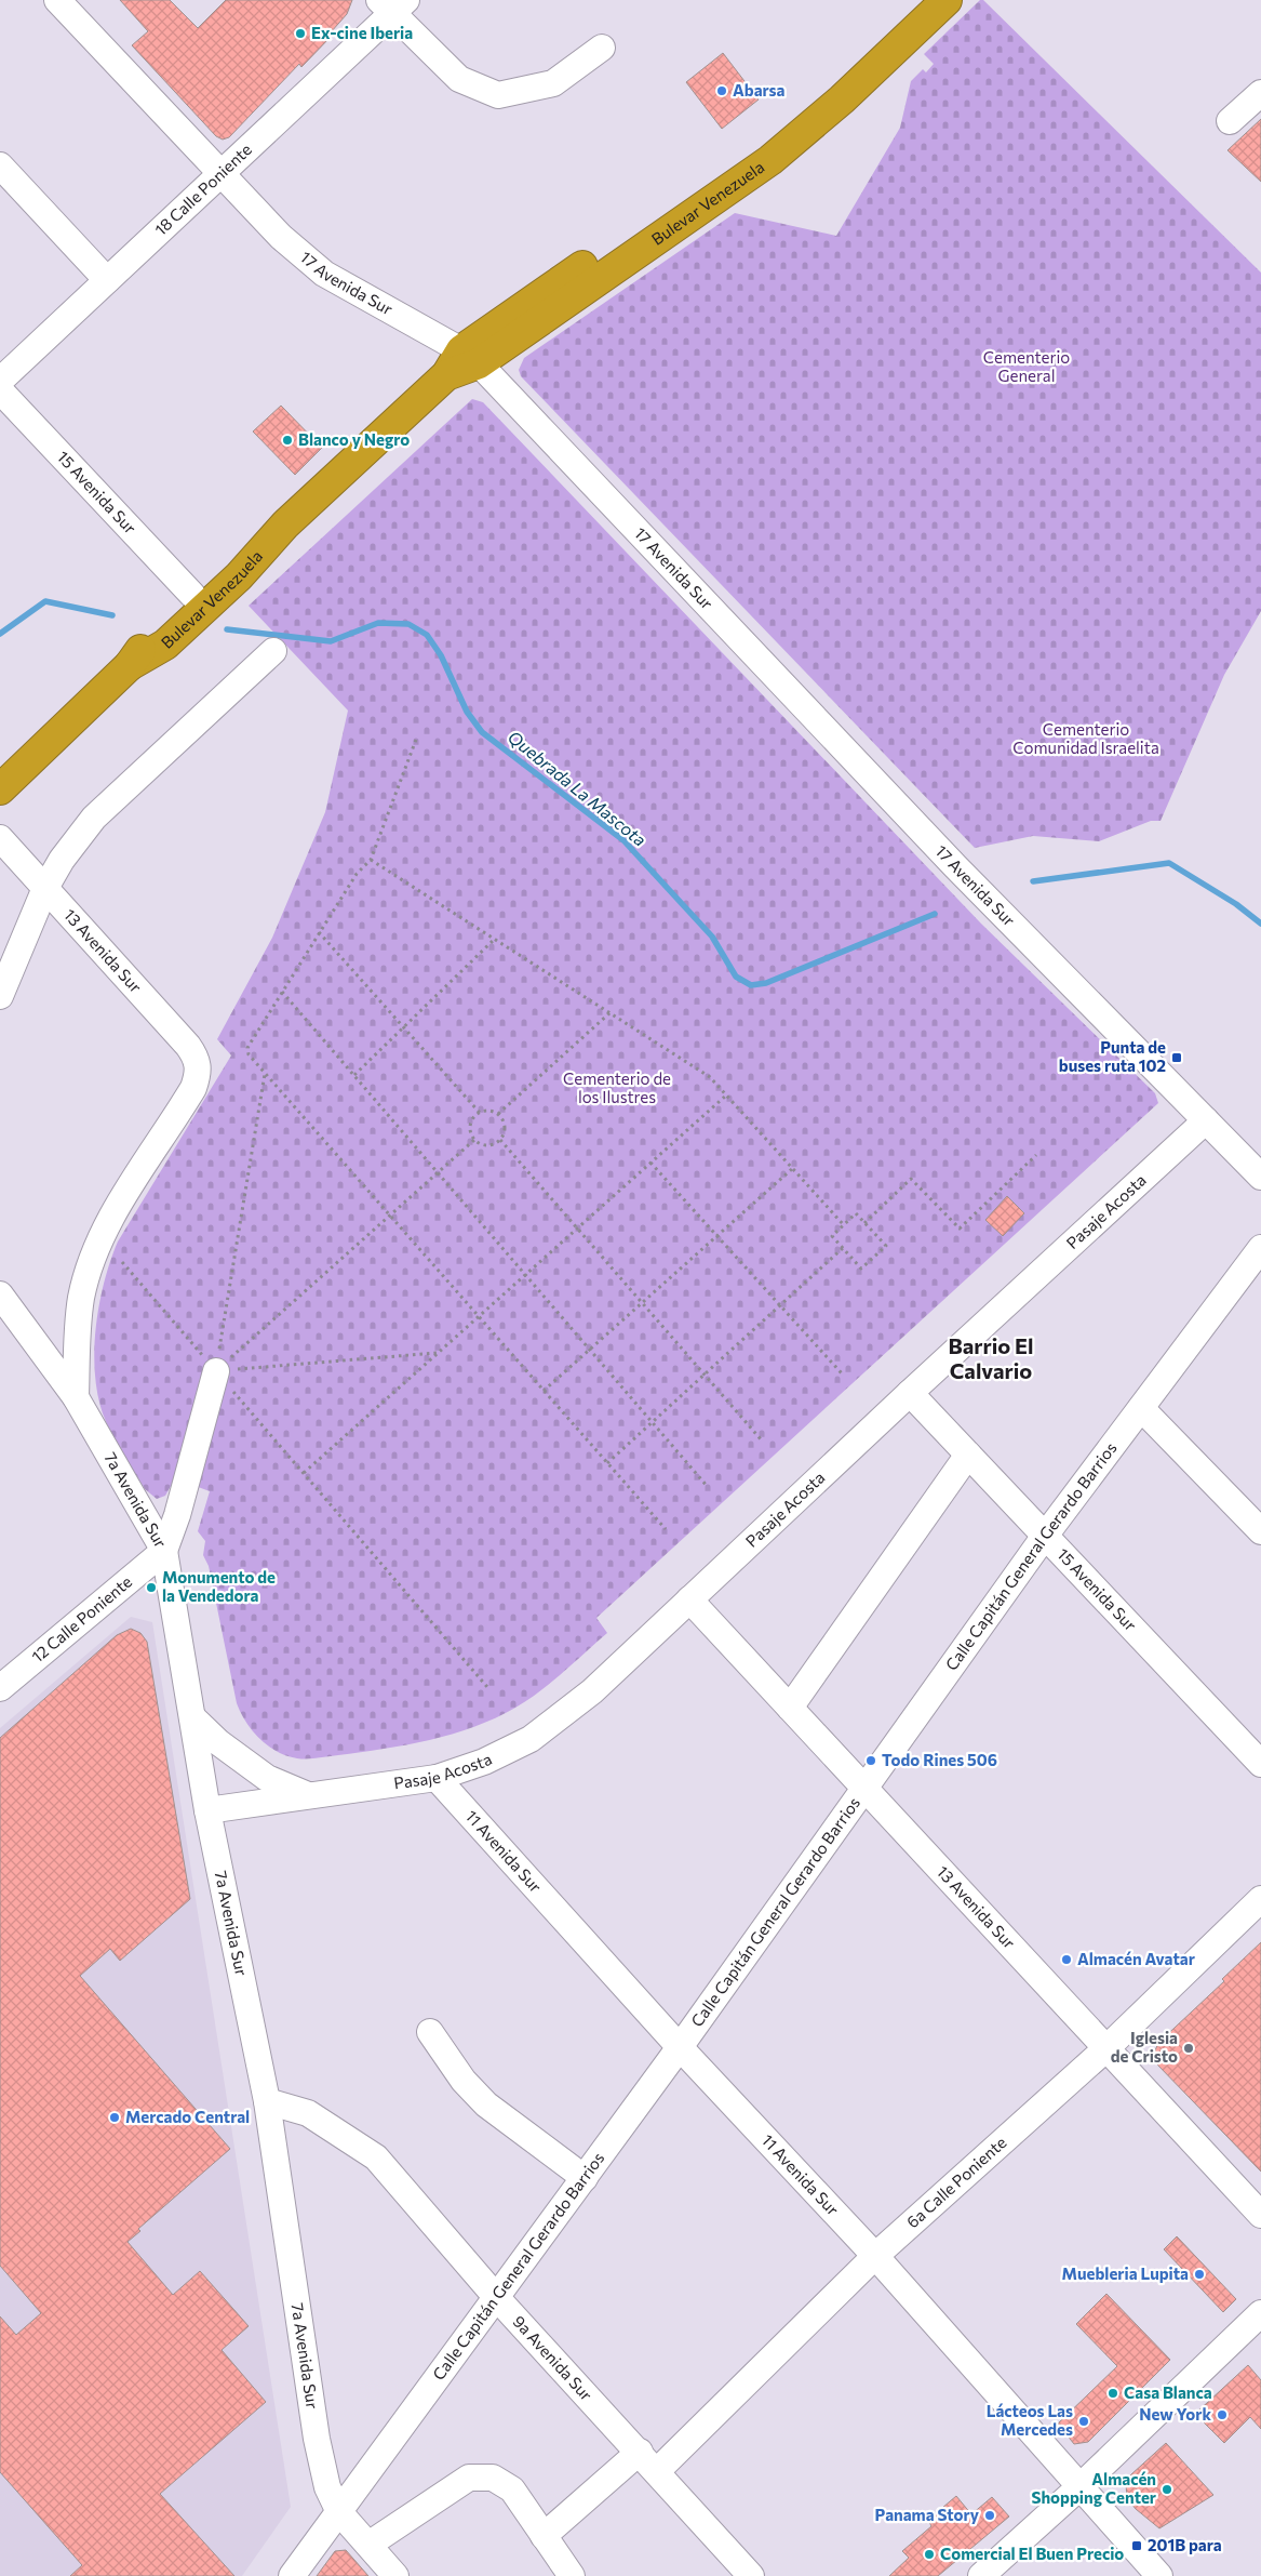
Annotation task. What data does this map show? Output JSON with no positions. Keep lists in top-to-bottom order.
{
  "streets": {
    "highway": ["Bulevar Venezuela"],
    "street": [
      "18 Calle Poniente",
      "17 Avenida Sur",
      "15 Avenida Sur",
      "13 Avenida Sur",
      "Pasaje Acosta",
      "7a Avenida Sur",
      "Calle Capitán General Gerardo Barrios",
      "12 Calle Poniente",
      "11 Avenida Sur",
      "6a Calle Poniente",
      "9a Avenida Sur"
    ]
  },
  "crossings": [
    ["18 Calle Poniente", "17 Avenida Sur"],
    ["Bulevar Venezuela", "17 Avenida Sur"],
    ["Bulevar Venezuela", "15 Avenida Sur"],
    ["17 Avenida Sur", "Pasaje Acosta"],
    ["15 Avenida Sur", "Pasaje Acosta"],
    ["15 Avenida Sur", "Calle Capitán General Gerardo Barrios"],
    ["13 Avenida Sur", "Pasaje Acosta"],
    ["13 Avenida Sur", "7a Avenida Sur"],
    ["13 Avenida Sur", "Calle Capitán General Gerardo Barrios"],
    ["13 Avenida Sur", "6a Calle Poniente"],
    ["Pasaje Acosta", "7a Avenida Sur"],
    ["Pasaje Acosta", "11 Avenida Sur"],
    ["7a Avenida Sur", "Calle Capitán General Gerardo Barrios"],
    ["7a Avenida Sur", "12 Calle Poniente"],
    ["7a Avenida Sur", "9a Avenida Sur"],
    ["Calle Capitán General Gerardo Barrios", "11 Avenida Sur"],
    ["Calle Capitán General Gerardo Barrios", "9a Avenida Sur"],
    ["11 Avenida Sur", "6a Calle Poniente"],
    ["6a Calle Poniente", "9a Avenida Sur"]
  ],
  "districts": ["Barrio El Calvario"],
  "water": ["Quebrada La Mascota"],
  "parks": ["Cementerio General", "Cementerio Comunidad Israelita", "Cementerio de los Ilustres"],
  "places": {
    "other": [
      "Ex-cine Iberia",
      "Abarsa",
      "Blanco y Negro",
      "Monumento de la Vendedora",
      "Todo Rines 506",
      "Almacén Avatar",
      "Iglesia de Cristo",
      "Mercado Central",
      "Muebleria Lupita",
      "Casa Blanca",
      "New York",
      "Lácteos Las Mercedes",
      "Almacén Shopping Center",
      "Panama Story",
      "Comercial El Buen Precio"
    ],
    "transit": ["Punta de buses ruta 102", "201B para"]
  }
}
